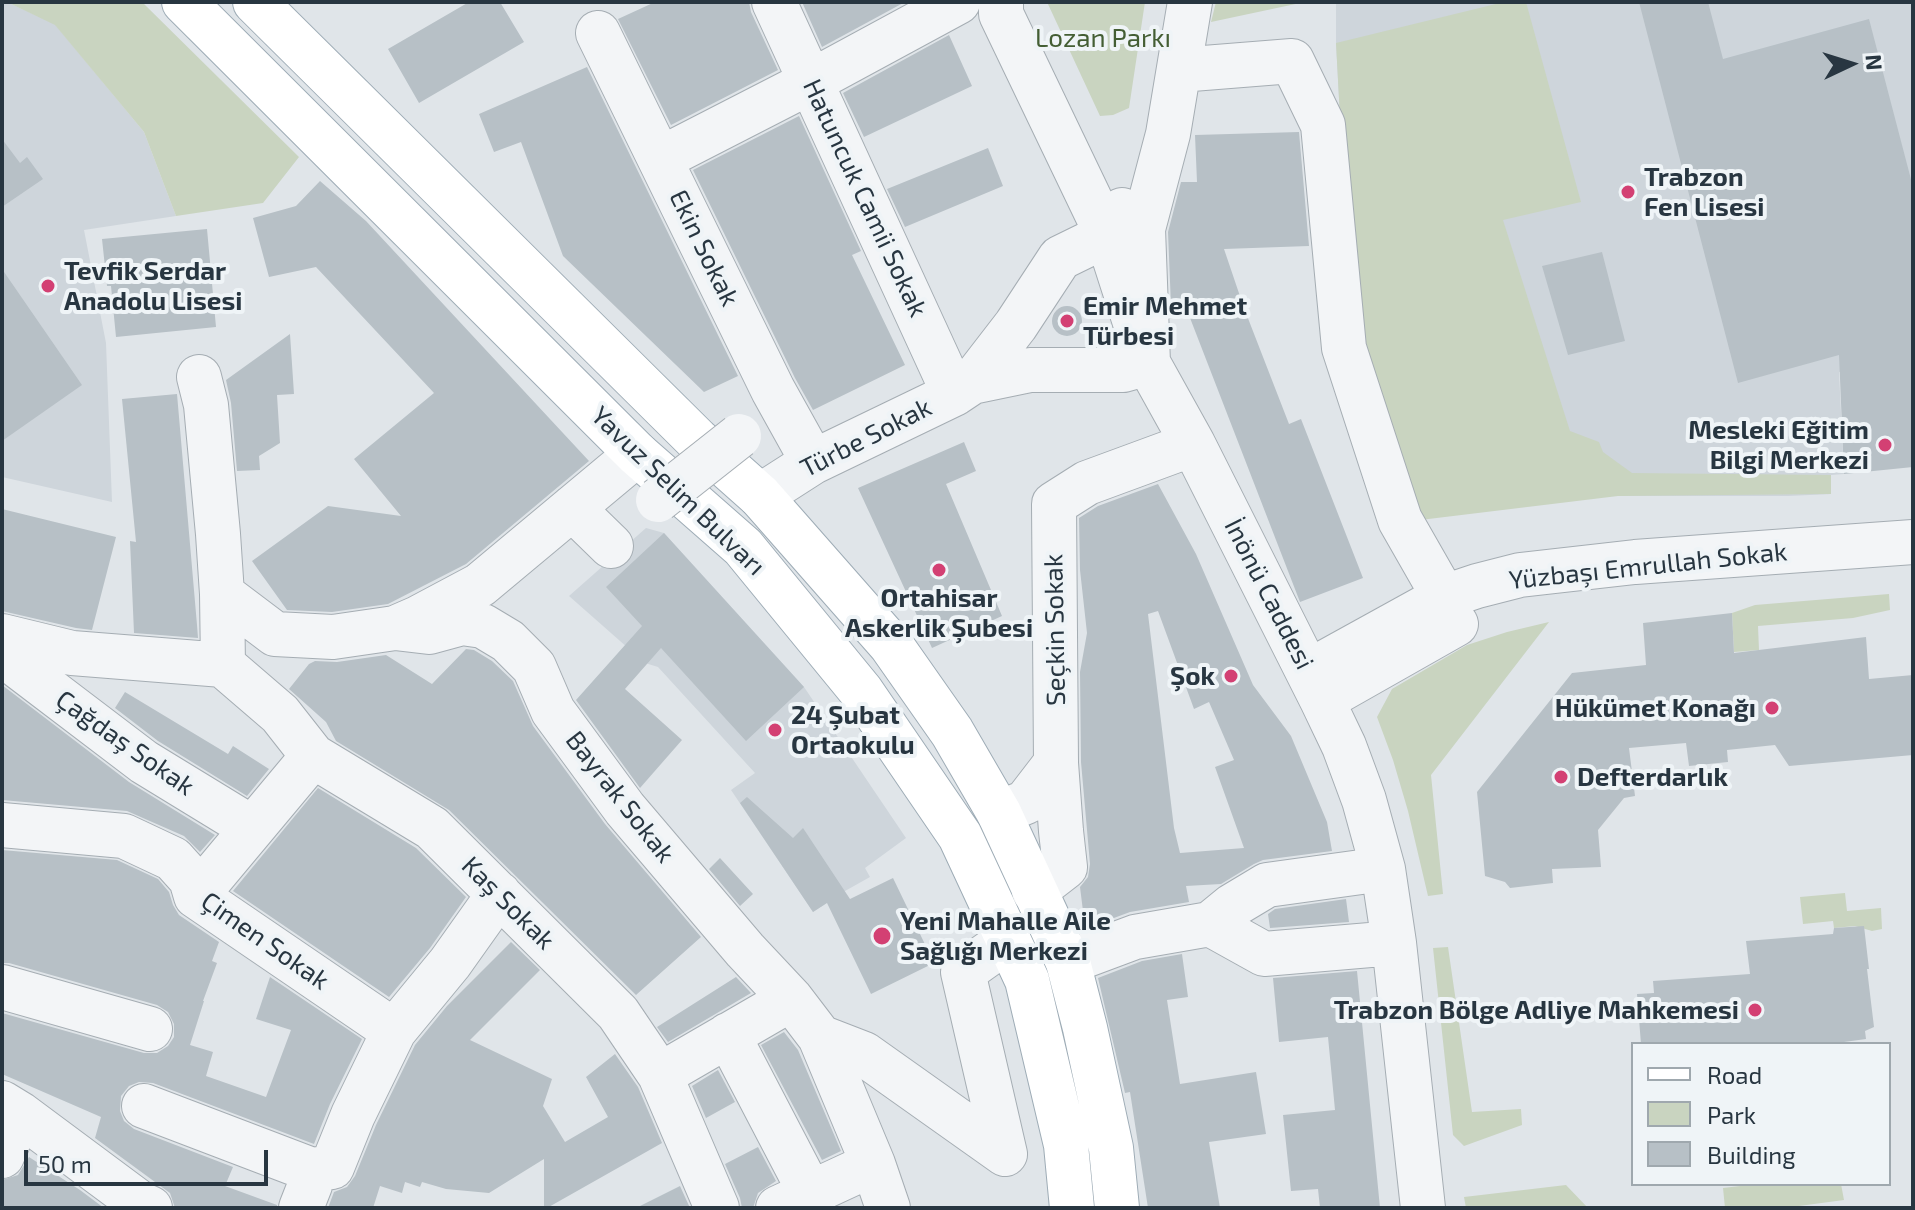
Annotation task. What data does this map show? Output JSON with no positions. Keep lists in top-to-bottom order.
{
  "streets": {
    "main road": ["Yavuz Selim Bulvarı"],
    "street": [
      "Hatuncuk Camii Sokak",
      "Ekin Sokak",
      "Türbe Sokak",
      "Yüzbaşı Emrullah Sokak",
      "İnönü Caddesi",
      "Seçkin Sokak",
      "Çağdaş Sokak",
      "Bayrak Sokak",
      "Kaş Sokak",
      "Çimen Sokak"
    ]
  },
  "crossings": [
    ["Hatuncuk Camii Sokak", "Türbe Sokak"],
    ["Ekin Sokak", "Türbe Sokak"],
    ["Türbe Sokak", "Yavuz Selim Bulvarı"],
    ["Türbe Sokak", "İnönü Caddesi"],
    ["Yavuz Selim Bulvarı", "Seçkin Sokak"],
    ["Yüzbaşı Emrullah Sokak", "İnönü Caddesi"],
    ["İnönü Caddesi", "Seçkin Sokak"]
  ],
  "parks": ["Lozan Parkı"],
  "places": [
    "Trabzon Fen Lisesi",
    "Tevfik Serdar Anadolu Lisesi",
    "Emir Mehmet Türbesi",
    "Mesleki Eğitim Bilgi Merkezi",
    "Ortahisar Askerlik Şubesi",
    "Şok",
    "Hükümet Konağı",
    "24 Şubat Ortaokulu",
    "Defterdarlık",
    "Yeni Mahalle Aile Sağlığı Merkezi",
    "Trabzon Bölge Adliye Mahkemesi"
  ],
  "legend": ["Road", "Park", "Building"],
  "scale_bar": "50 m",
  "north": "right"
}
